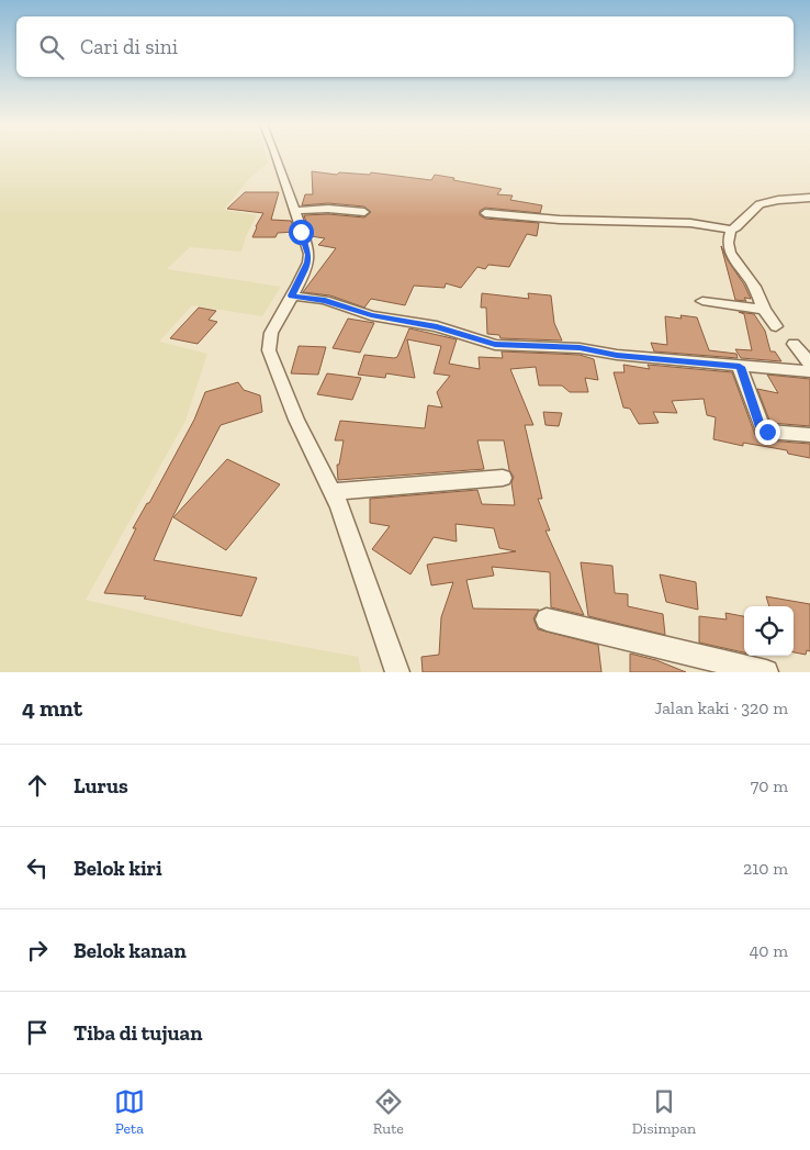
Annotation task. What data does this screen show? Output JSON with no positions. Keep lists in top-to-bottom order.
{
  "page": {
    "search": "Cari di sini",
    "heading": ["4 mnt", "Jalan kaki · 320 m"],
    "list": [
      ["Lurus", "70 m"],
      ["Belok kiri", "210 m"],
      ["Belok kanan", "40 m"],
      "Tiba di tujuan"
    ],
    "nav": ["Peta", "Rute", "Disimpan"]
  }
}
